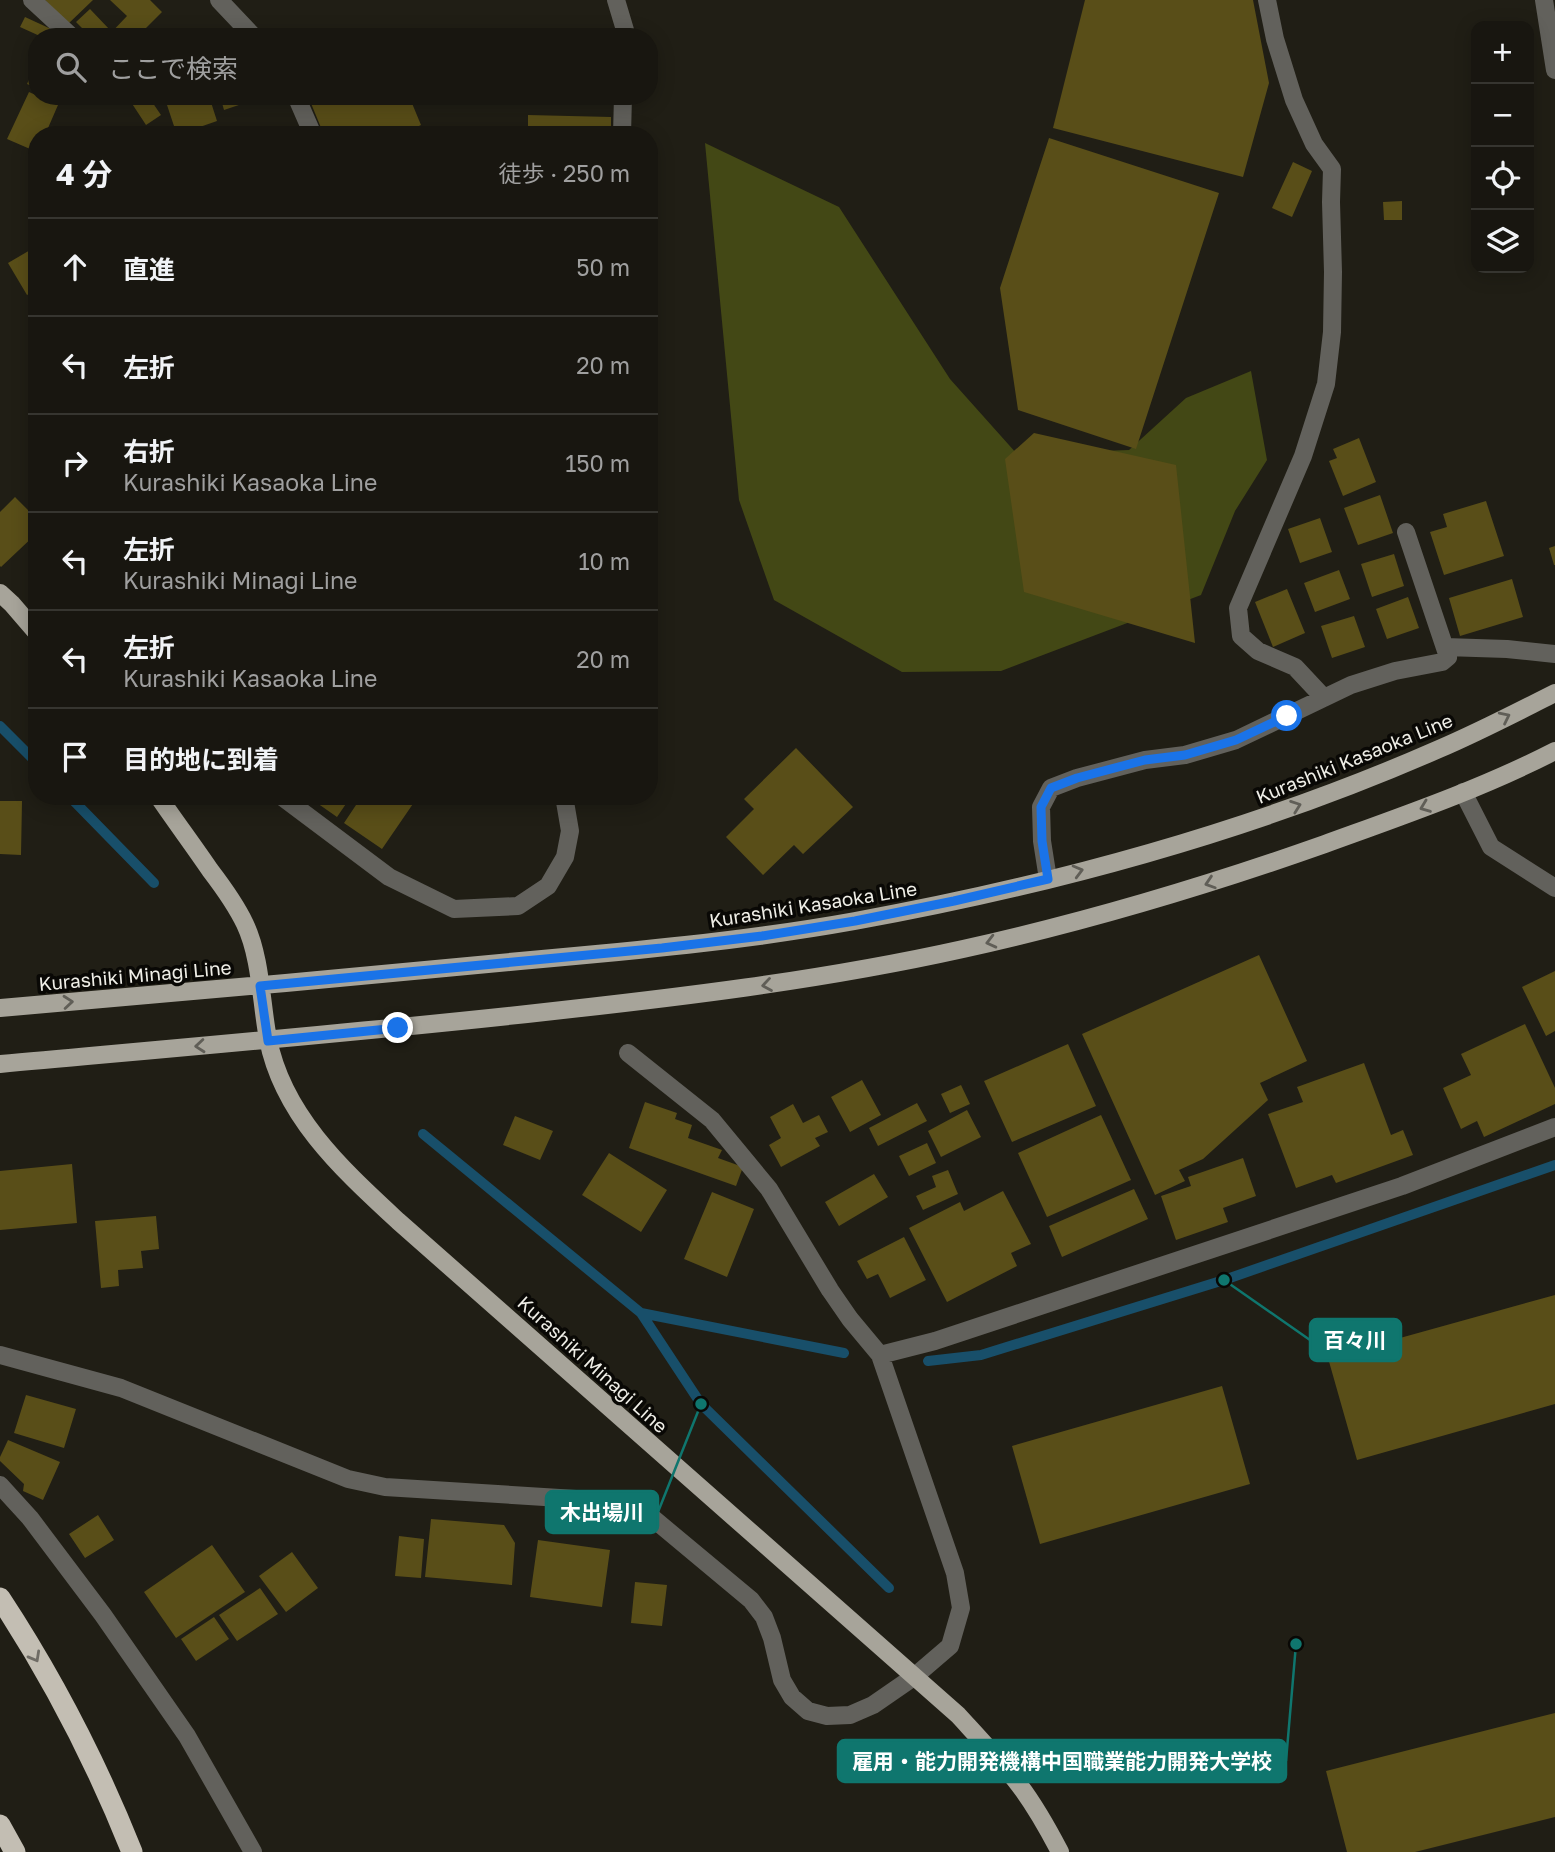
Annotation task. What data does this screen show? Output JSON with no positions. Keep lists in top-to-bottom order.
{
  "streets": {
    "main road": ["Kurashiki Kasaoka Line", "Kurashiki Minagi Line"]
  },
  "crossings": [
    ["Kurashiki Kasaoka Line", "Kurashiki Minagi Line"]
  ],
  "places": ["百々川", "木出場川", "雇用・能力開発機構中国職業能力開発大学校"],
  "page": {
    "map_buttons": ["+", "−"],
    "search": "ここで検索",
    "heading": ["4 分", "徒歩 · 250 m"],
    "list": [
      ["直進", "50 m"],
      ["左折", "20 m"],
      ["右折", "Kurashiki Kasaoka Line", "150 m"],
      ["左折", "Kurashiki Minagi Line", "10 m"],
      ["左折", "Kurashiki Kasaoka Line", "20 m"],
      "目的地に到着"
    ]
  }
}
